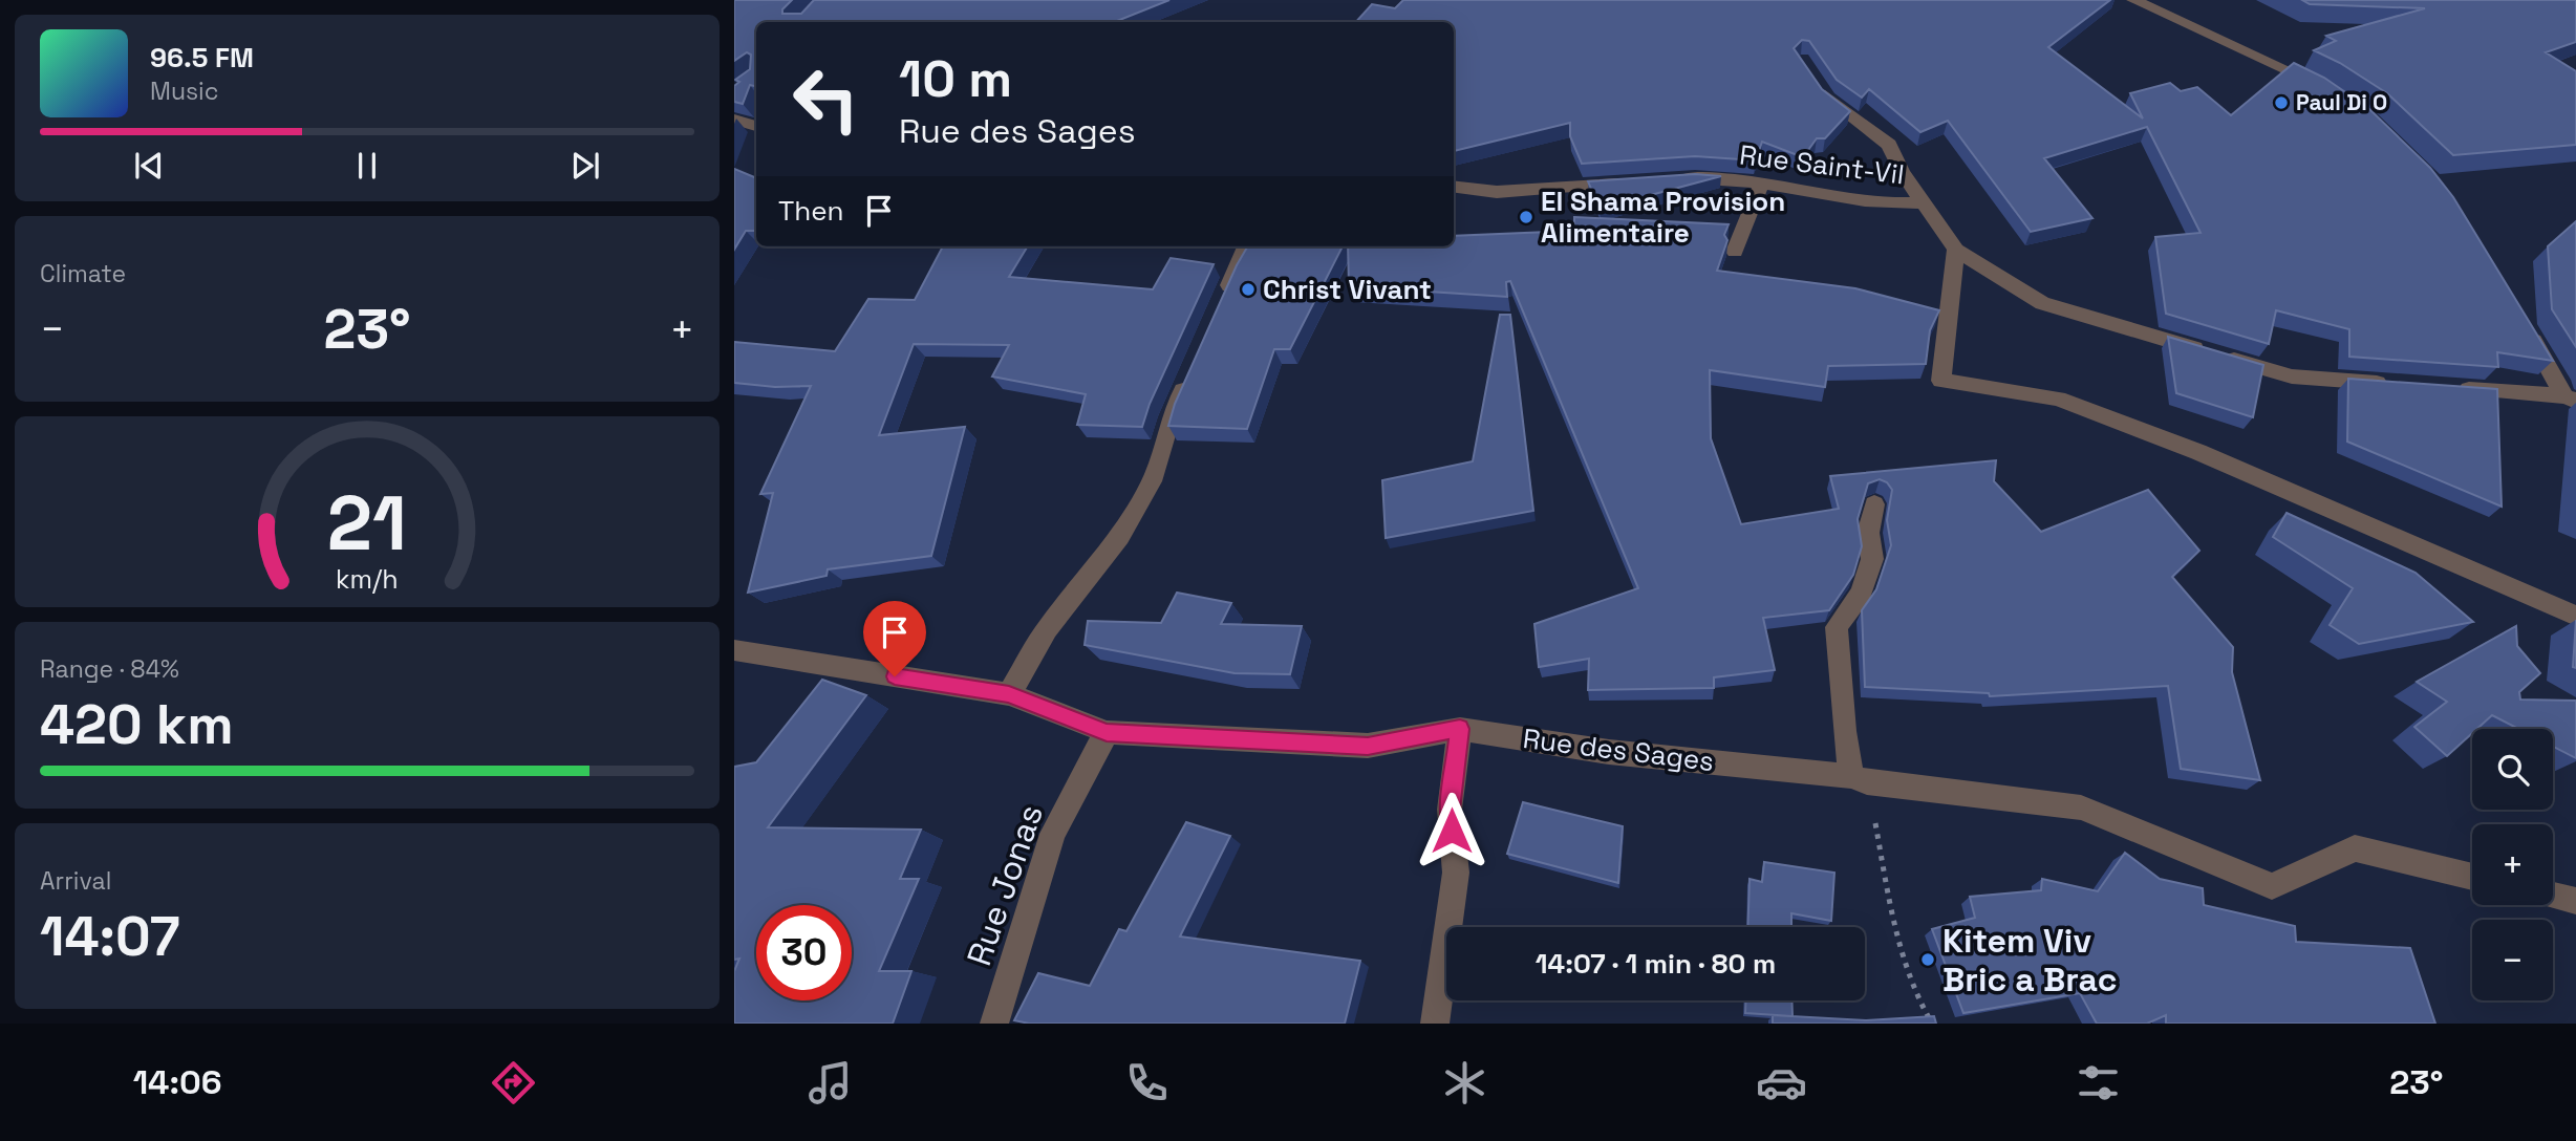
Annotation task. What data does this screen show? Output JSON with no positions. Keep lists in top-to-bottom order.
{
  "streets": {
    "street": ["Rue Saint-Vil", "Rue des Sages", "Rue Jonas"]
  },
  "crossings": [
    ["Rue des Sages", "Rue Jonas"]
  ],
  "places": [
    "Paul Di O",
    "El Shama Provision Alimentaire",
    "Christ Vivant",
    "Kitem Viv Bric a Brac"
  ],
  "page": {
    "turn": ["10 m", "Rue des Sages"],
    "song": ["96.5 FM", "Music"],
    "then": "Then",
    "tile": [
      "Climate",
      ["Range · 84%", "420 km"],
      ["Arrival", "14:07"]
    ],
    "heat": ["−", "23°", "+"],
    "map_buttons": ["+", "−"],
    "limit": "30",
    "trip": "14:07 · 1 min · 80 m",
    "tabs": ["14:06", "23°"],
    "gauge": ["21", "km/h"]
  }
}
